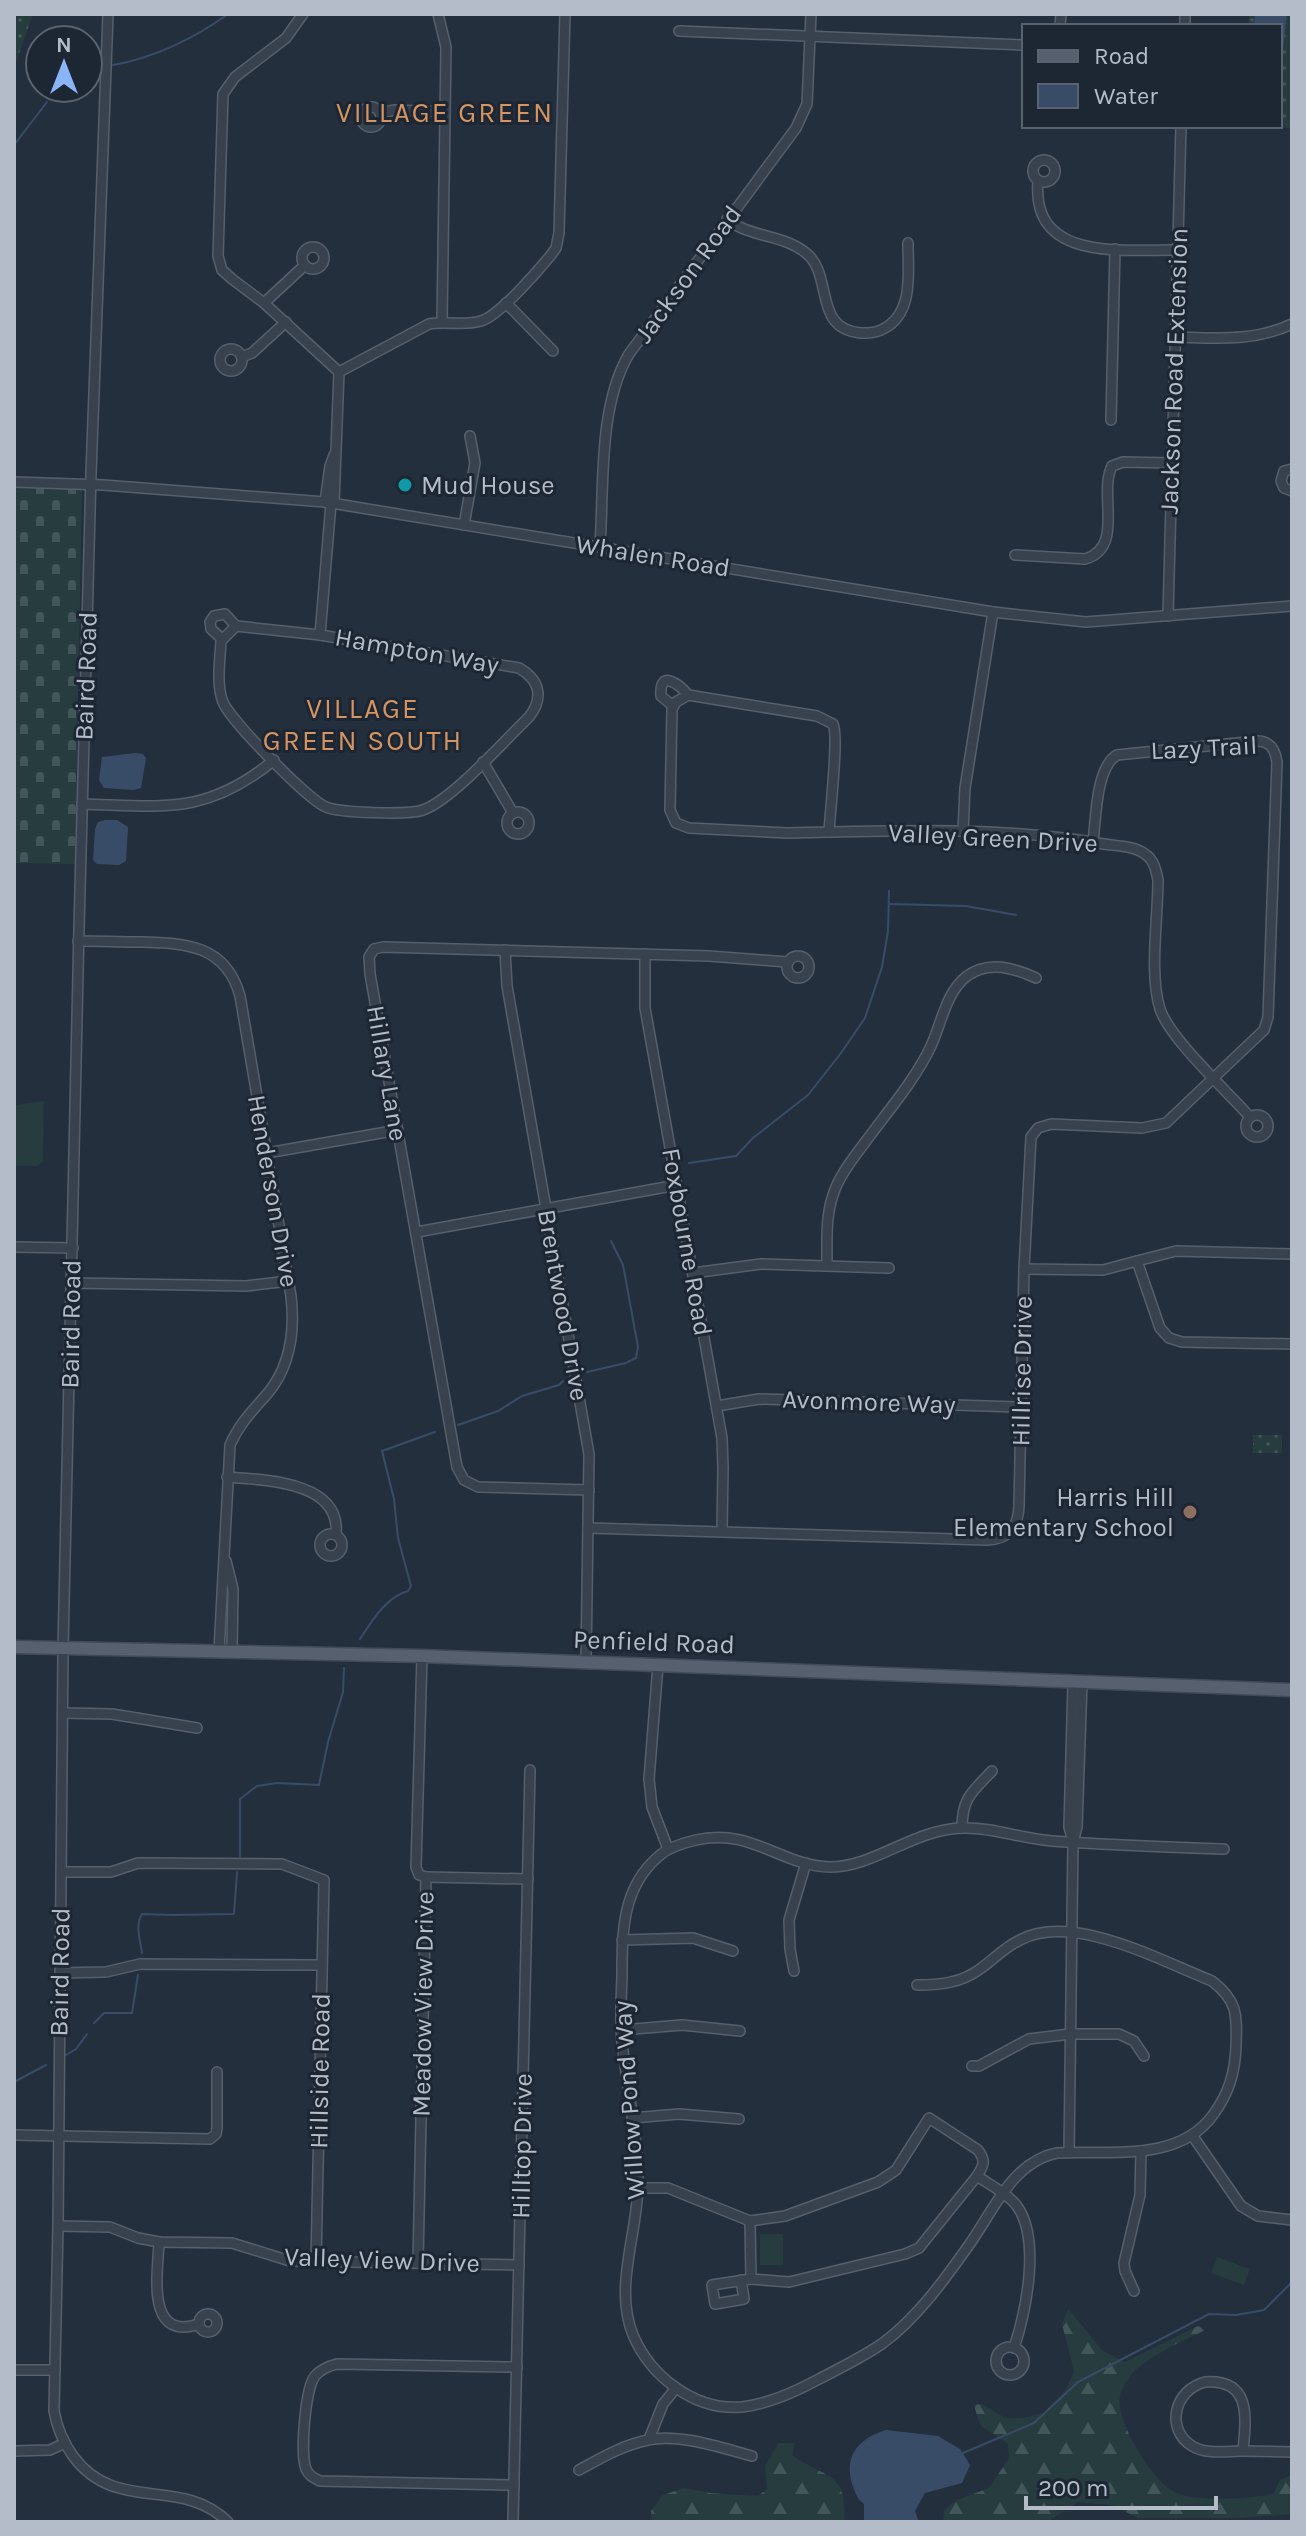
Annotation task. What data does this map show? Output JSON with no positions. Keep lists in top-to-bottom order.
{
  "streets": {
    "main road": ["Penfield Road"],
    "street": [
      "Jackson Road",
      "Jackson Road Extension",
      "Whalen Road",
      "Hampton Way",
      "Baird Road",
      "Lazy Trail",
      "Valley Green Drive",
      "Hillary Lane",
      "Henderson Drive",
      "Foxbourne Road",
      "Brentwood Drive",
      "Hillrise Drive",
      "Avonmore Way",
      "Meadow View Drive",
      "Hillside Road",
      "Willow Pond Way",
      "Hilltop Drive",
      "Valley View Drive"
    ]
  },
  "crossings": [
    ["Jackson Road", "Whalen Road"],
    ["Jackson Road Extension", "Whalen Road"],
    ["Whalen Road", "Baird Road"],
    ["Baird Road", "Henderson Drive"],
    ["Baird Road", "Penfield Road"],
    ["Baird Road", "Hillside Road"],
    ["Baird Road", "Valley View Drive"],
    ["Lazy Trail", "Valley Green Drive"],
    ["Lazy Trail", "Hillrise Drive"],
    ["Hillary Lane", "Foxbourne Road"],
    ["Hillary Lane", "Brentwood Drive"],
    ["Henderson Drive", "Penfield Road"],
    ["Foxbourne Road", "Hillrise Drive"],
    ["Foxbourne Road", "Avonmore Way"],
    ["Brentwood Drive", "Hillrise Drive"],
    ["Brentwood Drive", "Penfield Road"],
    ["Hillrise Drive", "Avonmore Way"],
    ["Penfield Road", "Meadow View Drive"],
    ["Meadow View Drive", "Valley View Drive"],
    ["Hillside Road", "Valley View Drive"],
    ["Hilltop Drive", "Valley View Drive"]
  ],
  "districts": ["VILLAGE GREEN", "VILLAGE GREEN SOUTH"],
  "places": ["Mud House", "Harris Hill Elementary School"],
  "legend": ["Road", "Water"],
  "scale_bar": "200 m",
  "north": "top"
}
